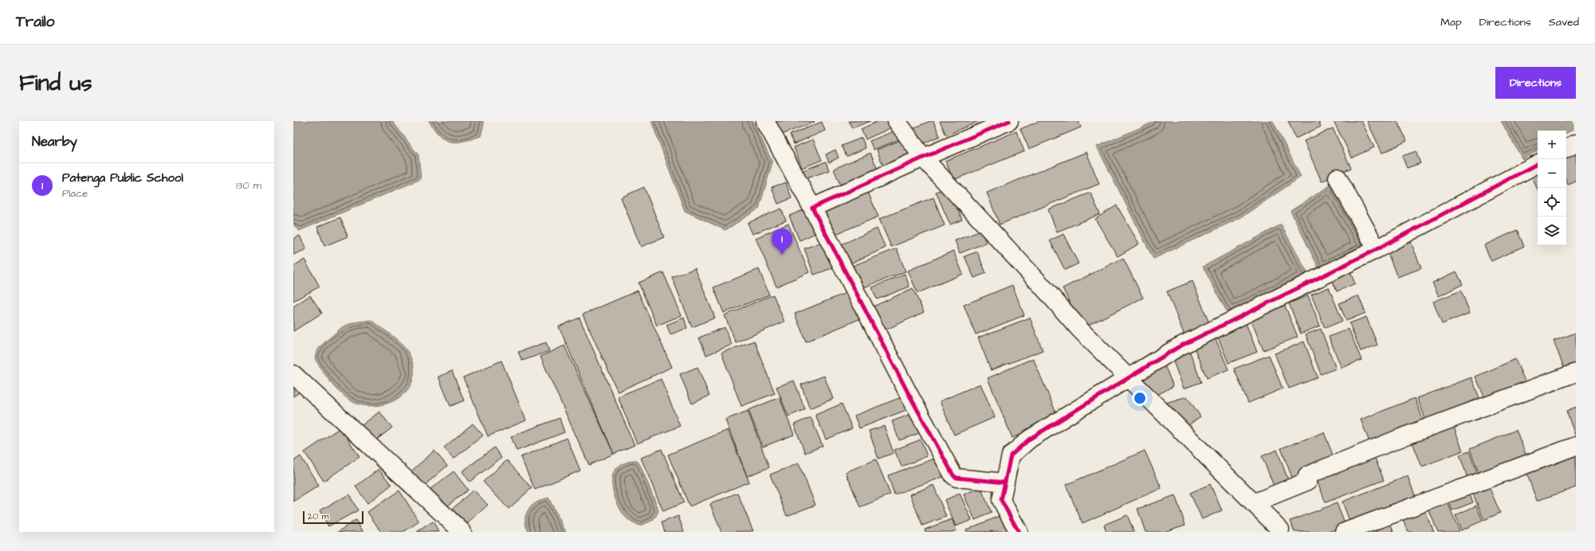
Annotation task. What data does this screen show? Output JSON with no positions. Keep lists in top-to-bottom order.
{
  "scale_bar": "20 m",
  "page": {
    "header": "Trailo",
    "nav": ["Map", "Directions", "Saved"],
    "buttons": "Directions",
    "title": "Find us",
    "heading": "Nearby",
    "map_buttons": ["+", "−"],
    "list": [
      {
        "mark": "1",
        "name": "Patenga Public School",
        "note": "Place",
        "value": "130 m"
      }
    ],
    "pins": "1",
    "scale": "20 m"
  }
}
